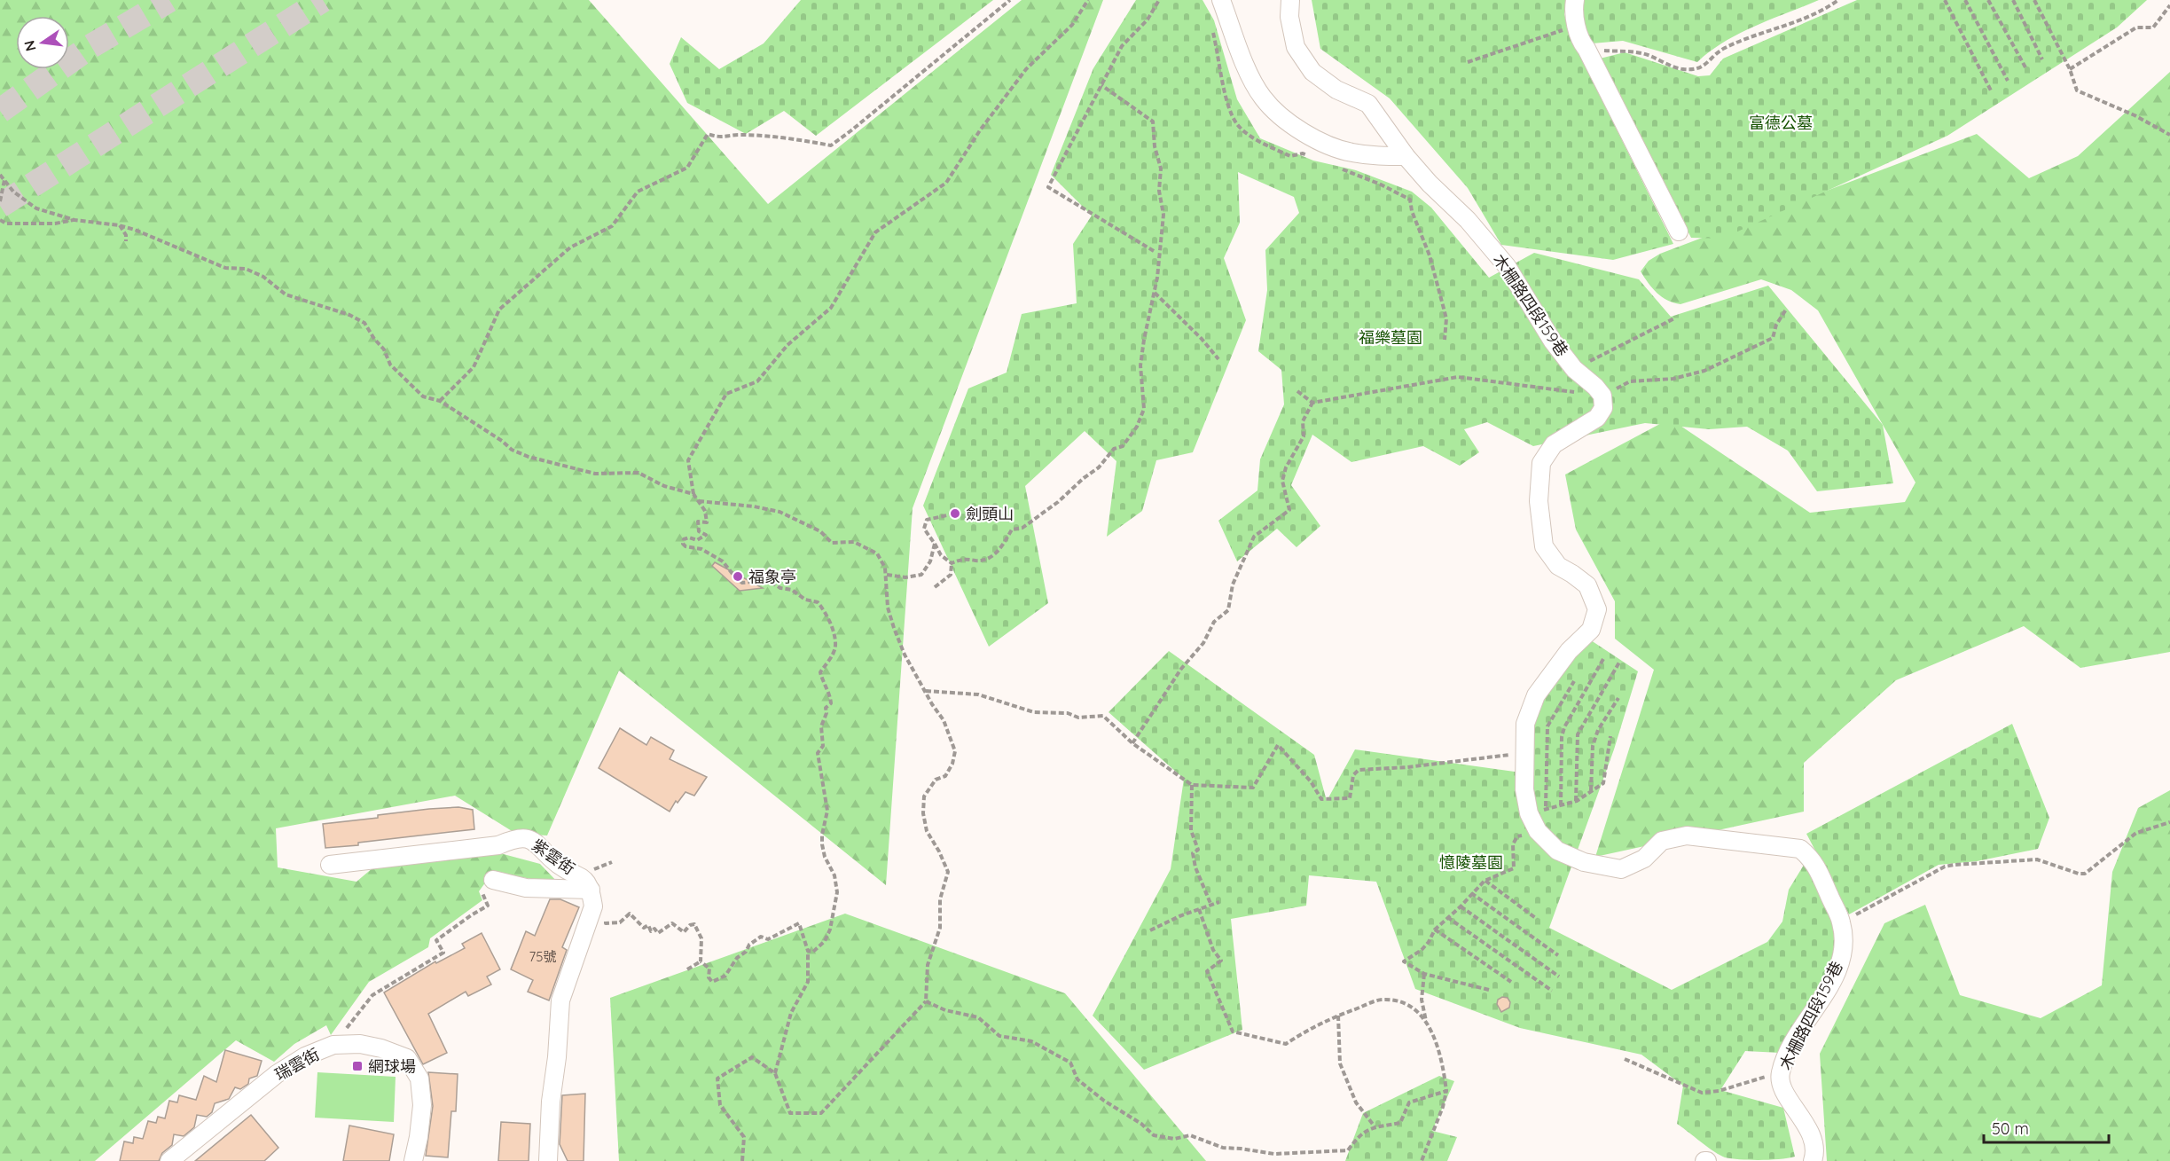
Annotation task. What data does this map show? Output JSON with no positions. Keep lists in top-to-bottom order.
{
  "streets": {
    "street": ["木柵路四段159巷", "紫雲街", "瑞雲街"]
  },
  "parks": ["富德公墓", "福樂墓園", "憶陵墓園"],
  "places": {
    "other": ["劍頭山", "福象亭"],
    "transit": ["網球場"]
  },
  "house_numbers": ["75號"],
  "scale_bar": "50 m",
  "north": "left"
}
